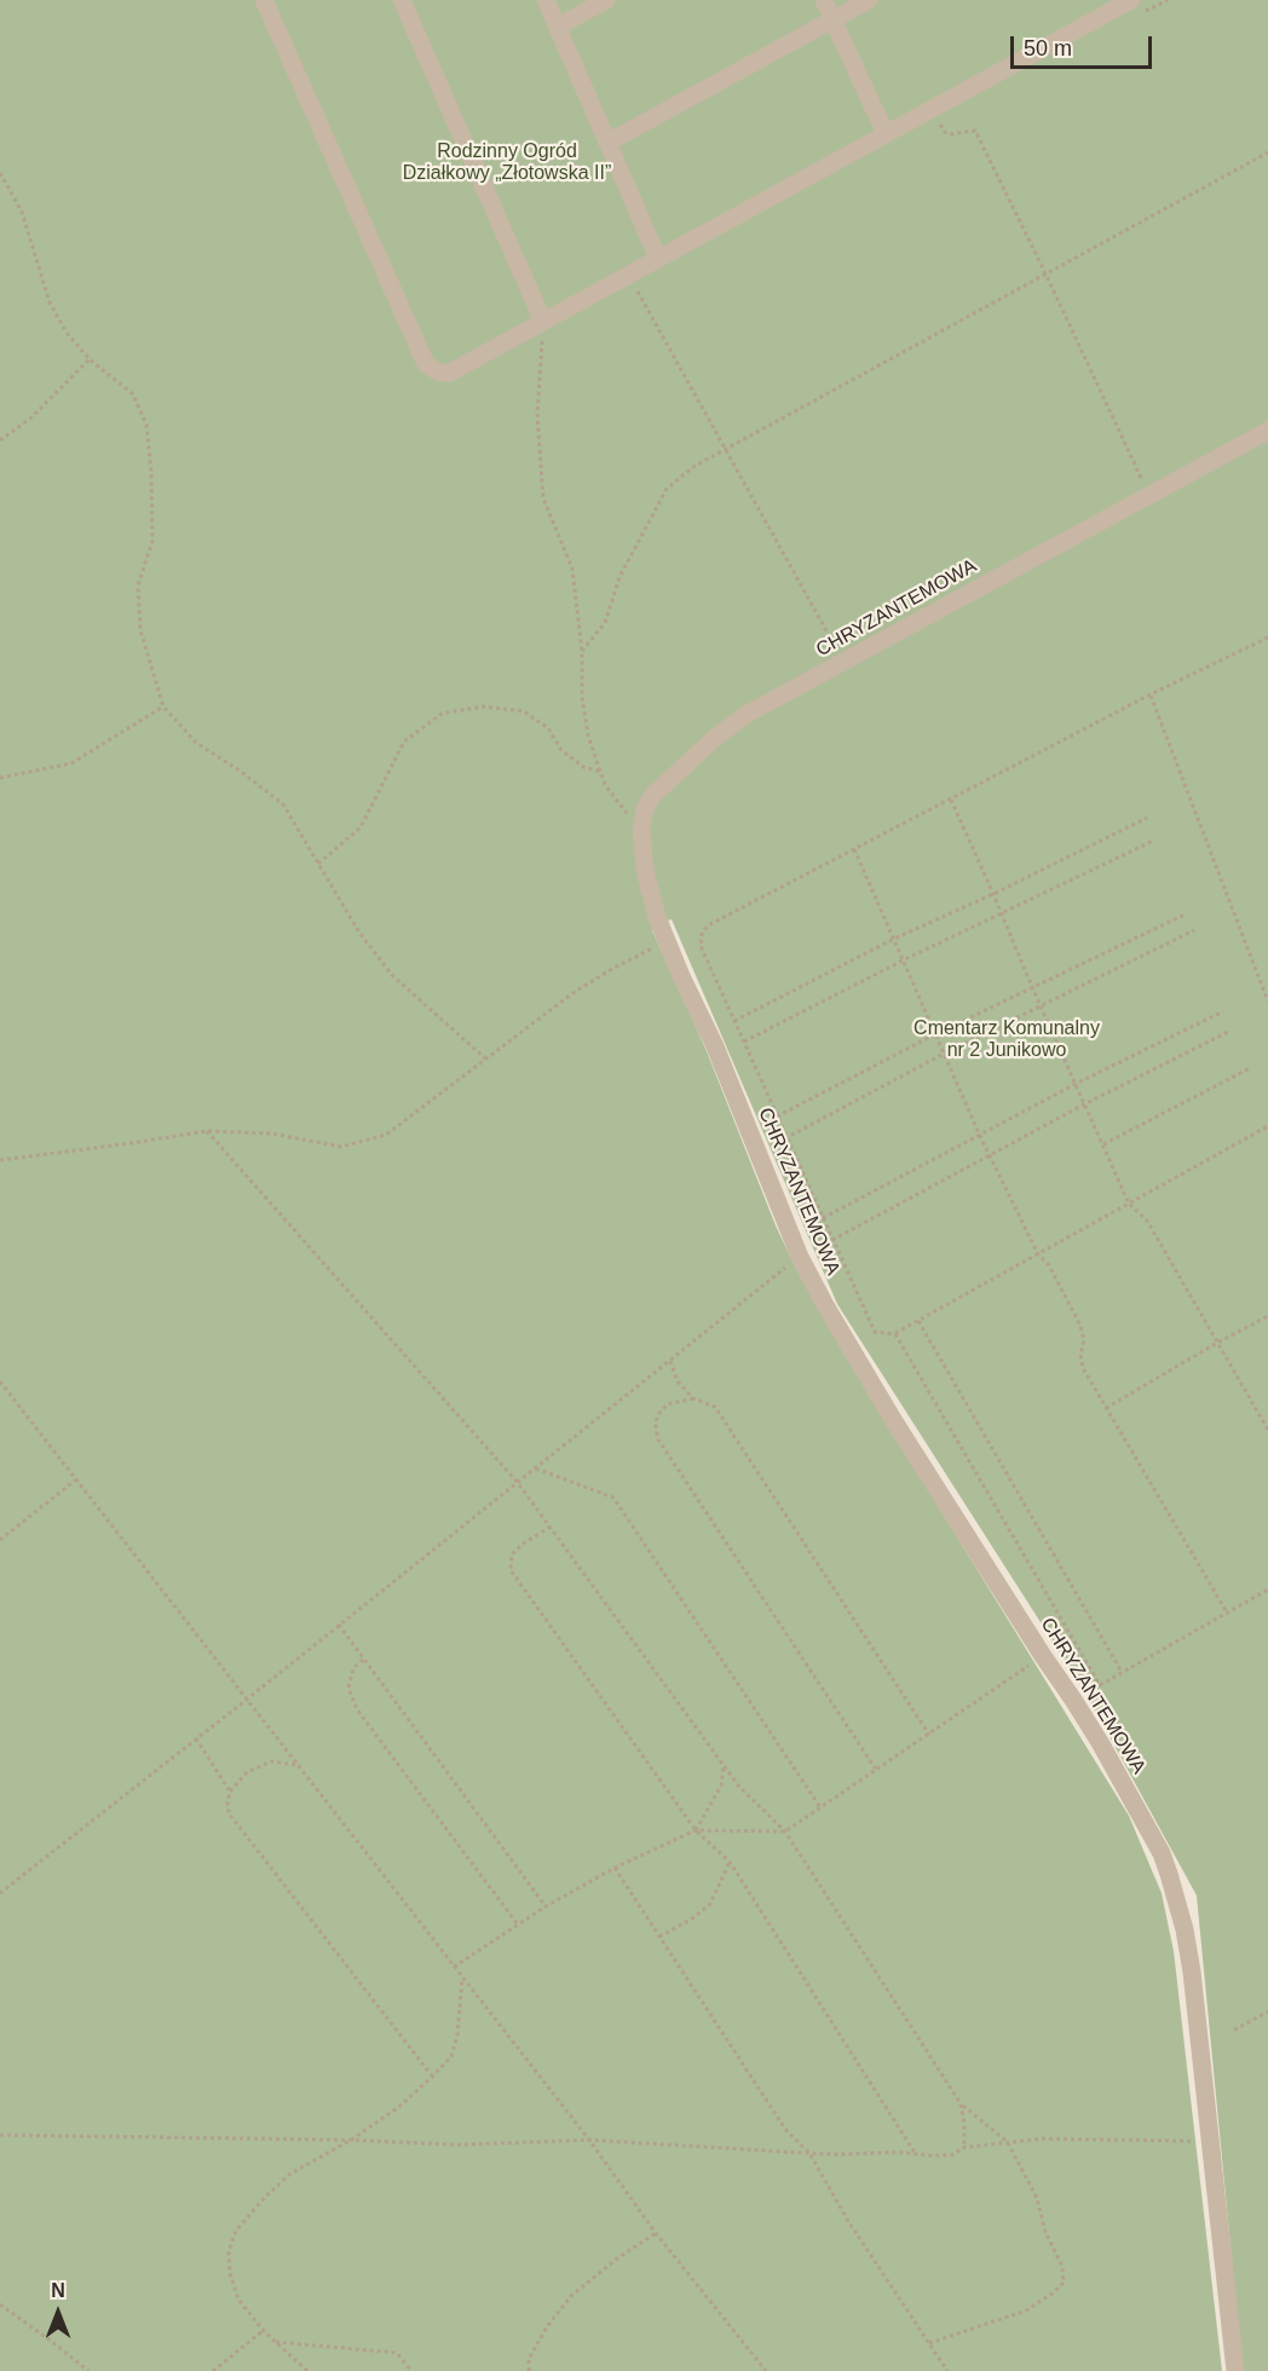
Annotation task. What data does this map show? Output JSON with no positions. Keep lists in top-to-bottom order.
{
  "streets": {
    "street": ["CHRYZANTEMOWA"]
  },
  "parks": ["Rodzinny Ogród Działkowy „Złotowska II”", "Cmentarz Komunalny nr 2 Junikowo"],
  "scale_bar": "50 m",
  "north": "top"
}
